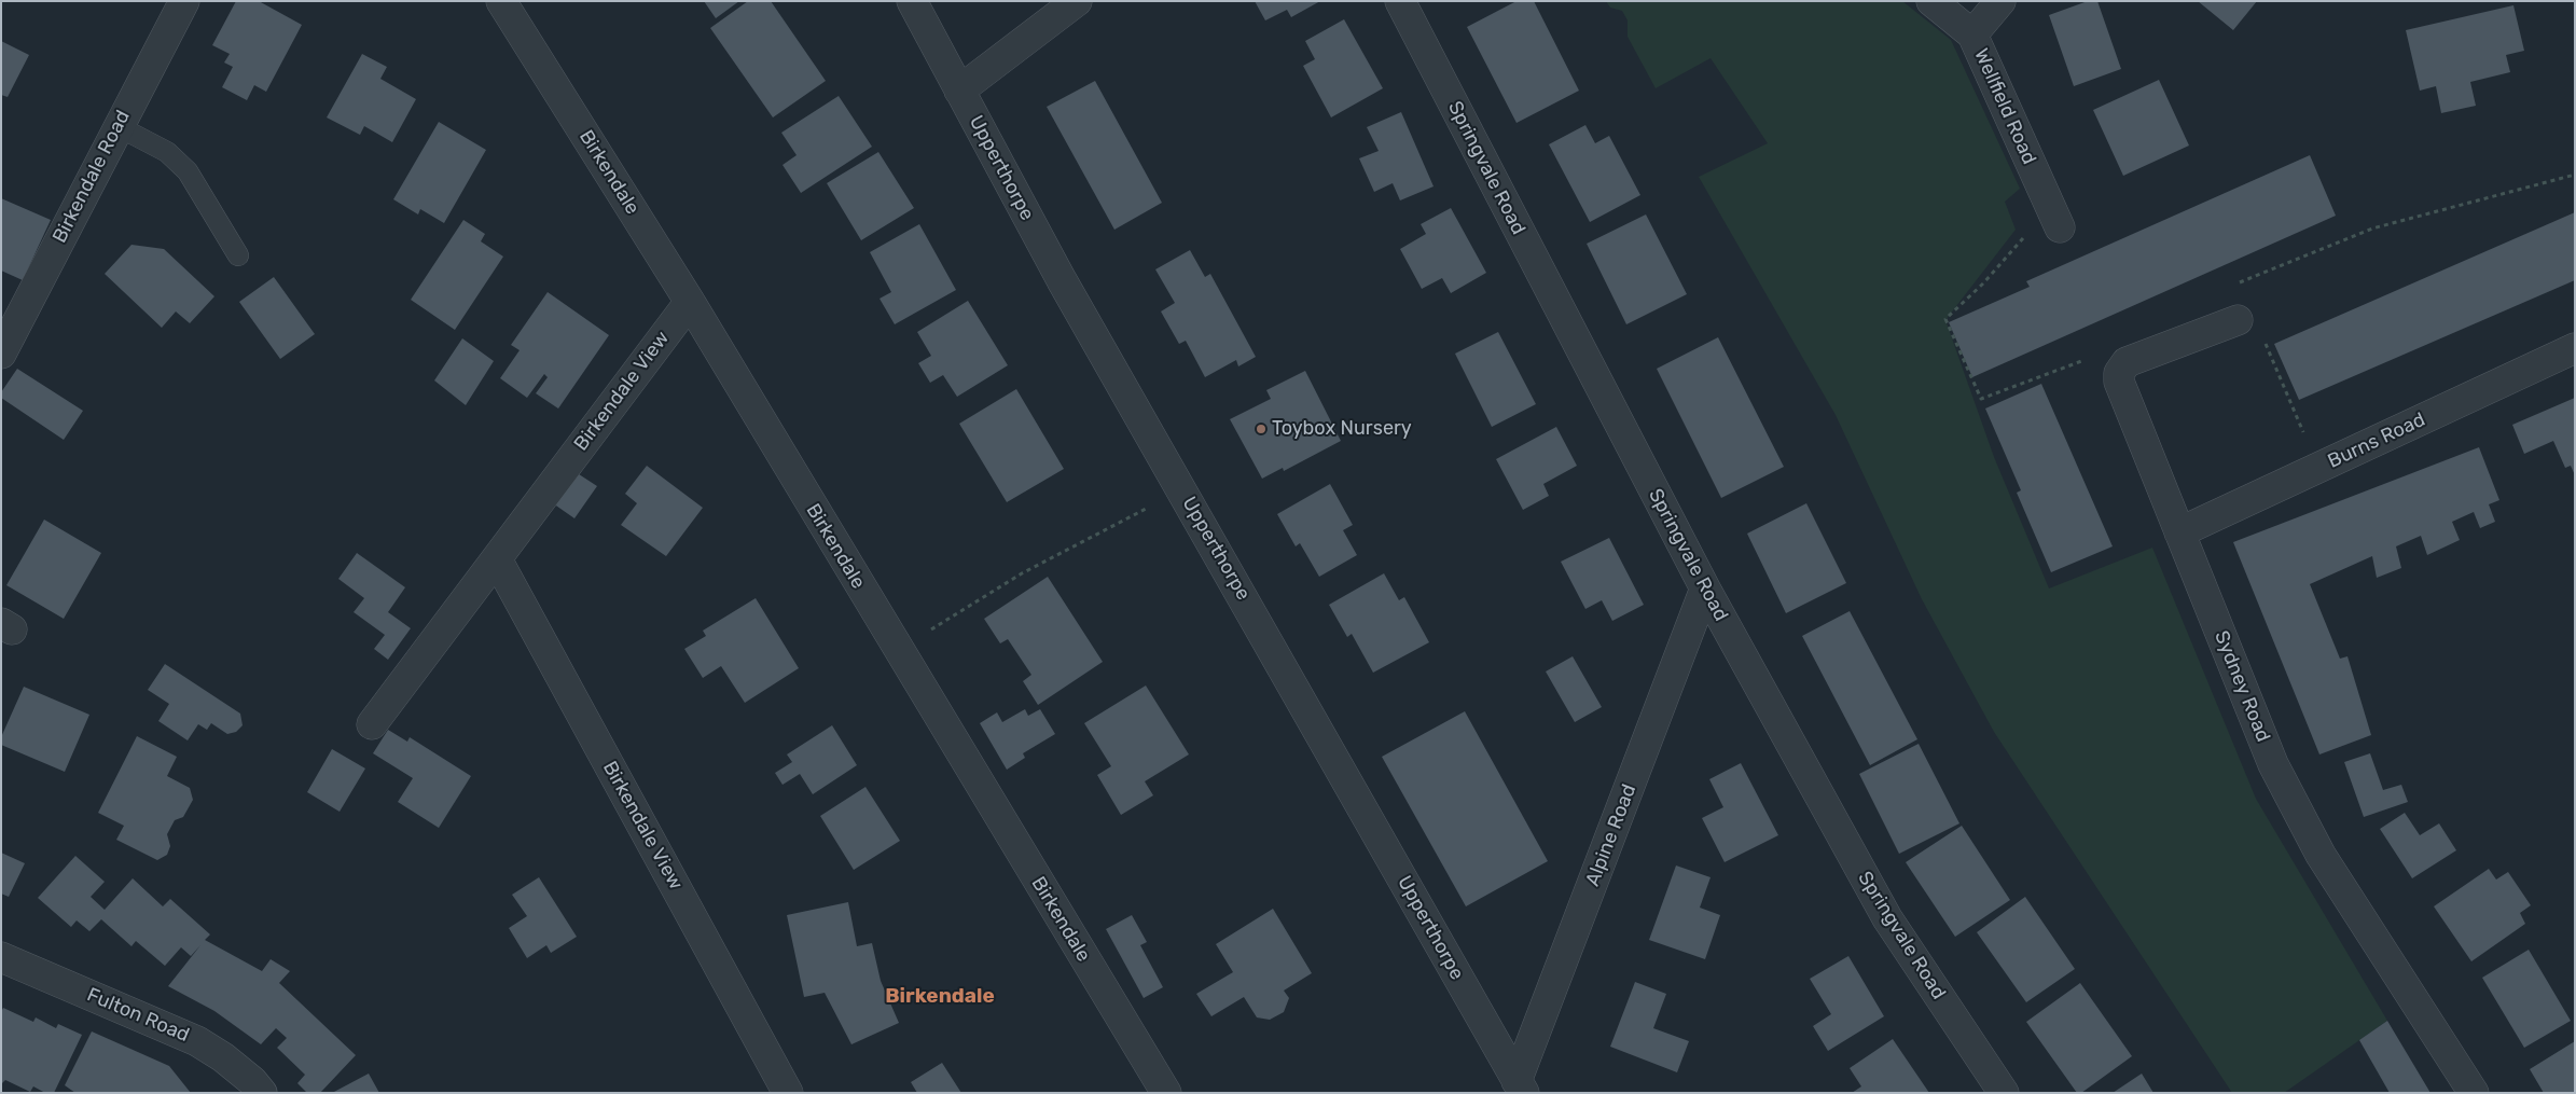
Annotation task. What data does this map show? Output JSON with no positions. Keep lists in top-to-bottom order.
{
  "streets": {
    "street": [
      "Wellfield Road",
      "Upperthorpe",
      "Springvale Road",
      "Birkendale",
      "Birkendale Road",
      "Birkendale View",
      "Burns Road",
      "Sydney Road",
      "Alpine Road",
      "Fulton Road"
    ]
  },
  "crossings": [
    ["Upperthorpe", "Alpine Road"],
    ["Springvale Road", "Alpine Road"],
    ["Birkendale", "Birkendale View"],
    ["Burns Road", "Sydney Road"]
  ],
  "districts": ["Birkendale"],
  "places": ["Toybox Nursery"]
}
